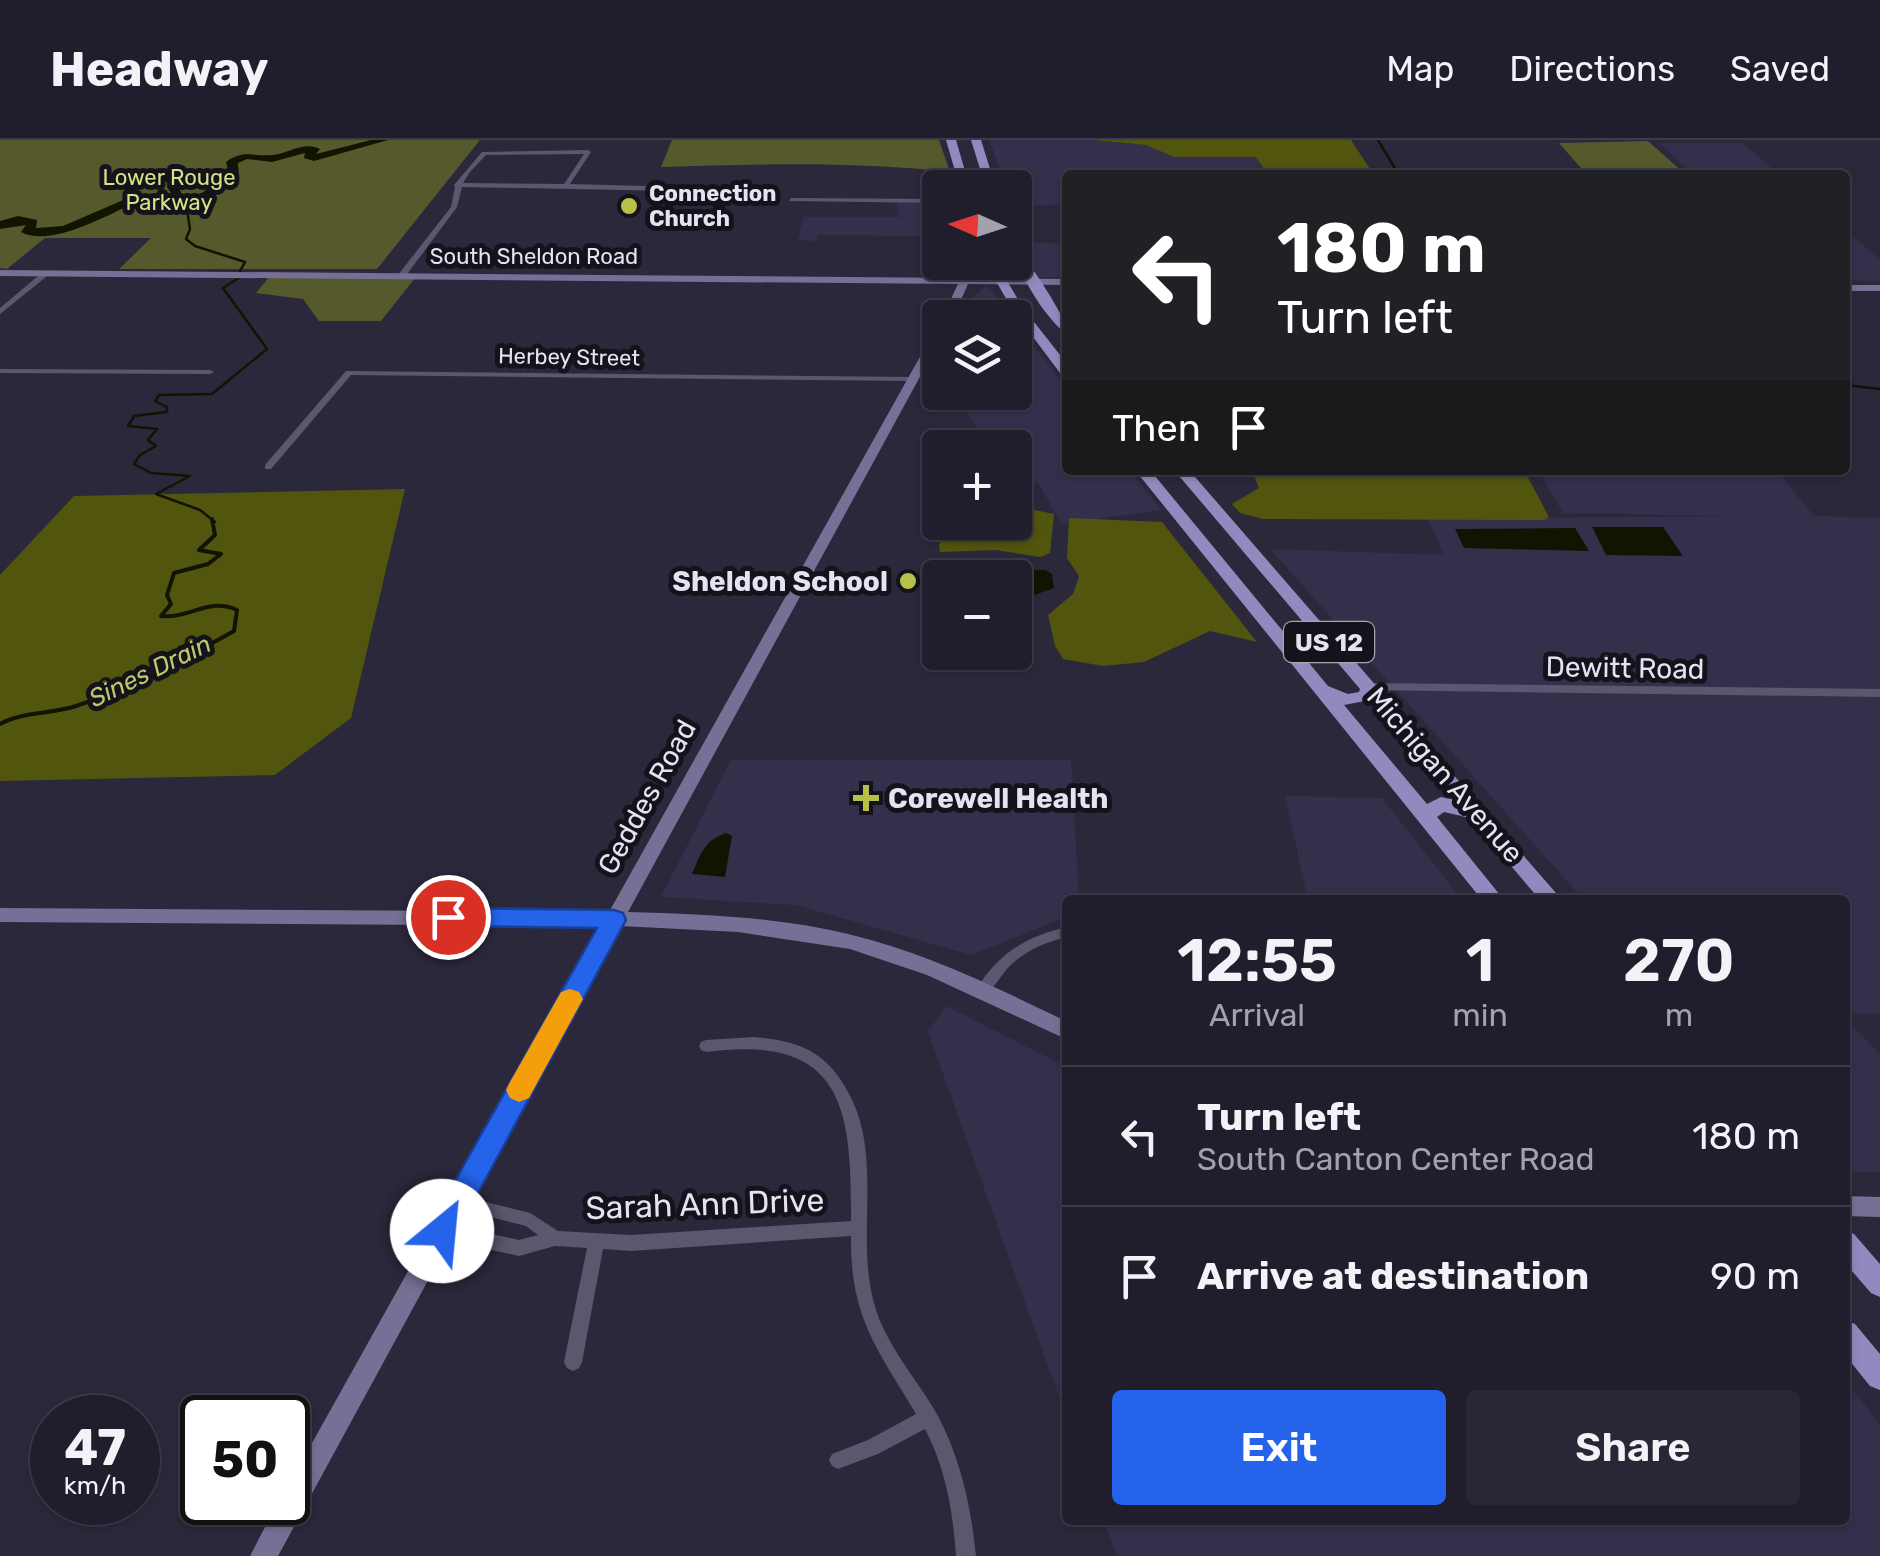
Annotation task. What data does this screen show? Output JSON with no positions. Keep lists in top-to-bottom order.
{
  "streets": {
    "main road": [
      "South Sheldon Road",
      "US 12",
      "Michigan Avenue",
      "Geddes Road"
    ],
    "street": ["Herbey Street", "Dewitt Road", "Sarah Ann Drive"]
  },
  "crossings": [
    ["Herbey Street", "Geddes Road"],
    ["Dewitt Road", "Michigan Avenue"],
    ["Geddes Road", "Sarah Ann Drive"]
  ],
  "water": ["Sines Drain"],
  "parks": ["Lower Rouge Parkway"],
  "places": {
    "other": ["Connection Church", "Sheldon School"],
    "health": ["Corewell Health"]
  },
  "north": "left",
  "page": {
    "header": "Headway",
    "nav": ["Map", "Directions", "Saved"],
    "map_buttons": ["+", "−"],
    "turn": ["180 m", "Turn left"],
    "then": "Then",
    "eta": [
      "12:55",
      "Arrival",
      "1",
      "min",
      "270",
      "m"
    ],
    "list": [
      {
        "name": "Turn left",
        "note": "South Canton Center Road",
        "value": "180 m"
      },
      {
        "name": "Arrive at destination",
        "value": "90 m"
      }
    ],
    "buttons": ["Exit", "Share"],
    "speed": "47 km/h",
    "limit": "50"
  }
}
